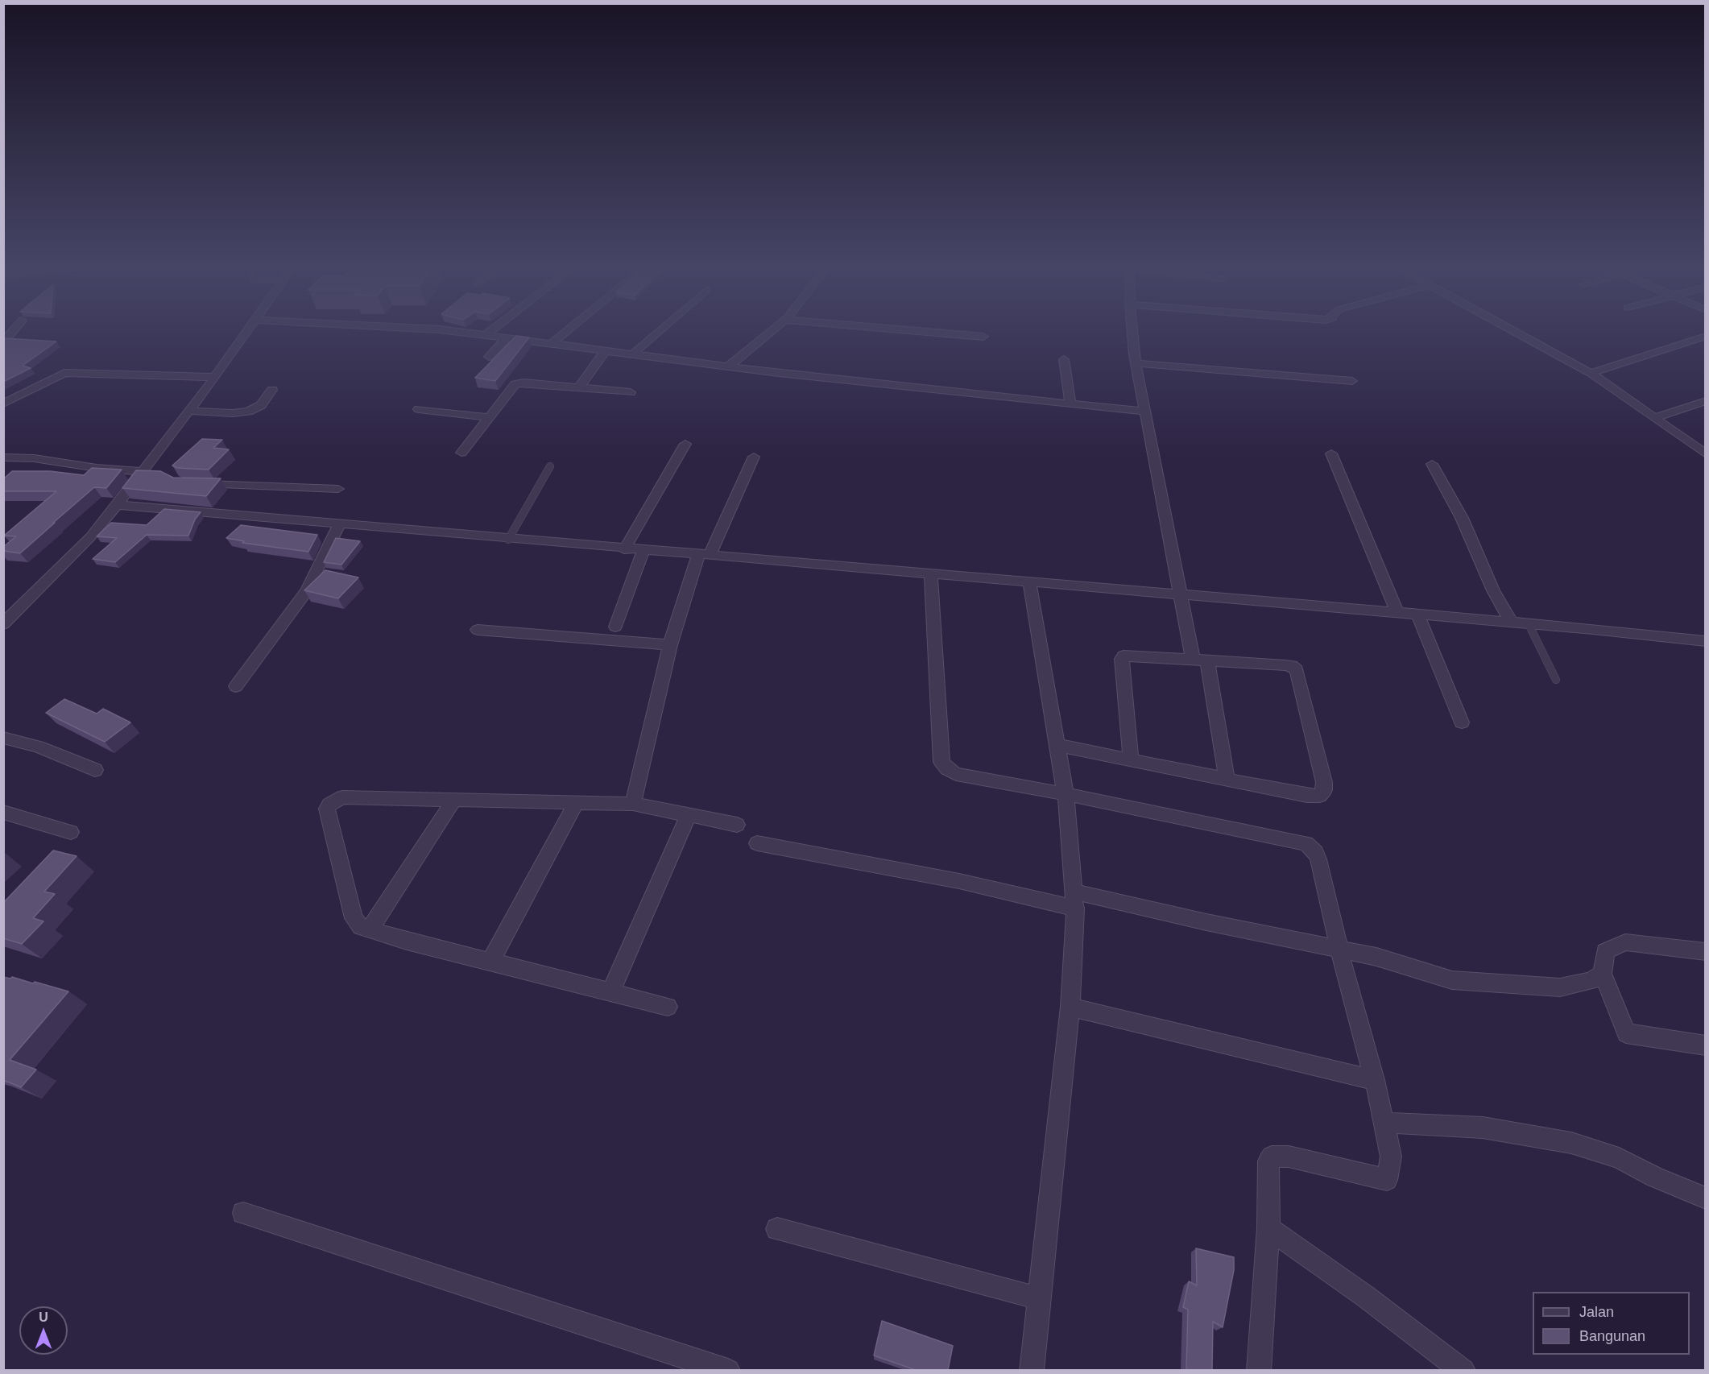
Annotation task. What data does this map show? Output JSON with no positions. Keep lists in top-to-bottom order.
{
  "legend": ["Jalan", "Bangunan"],
  "north": "top"
}
